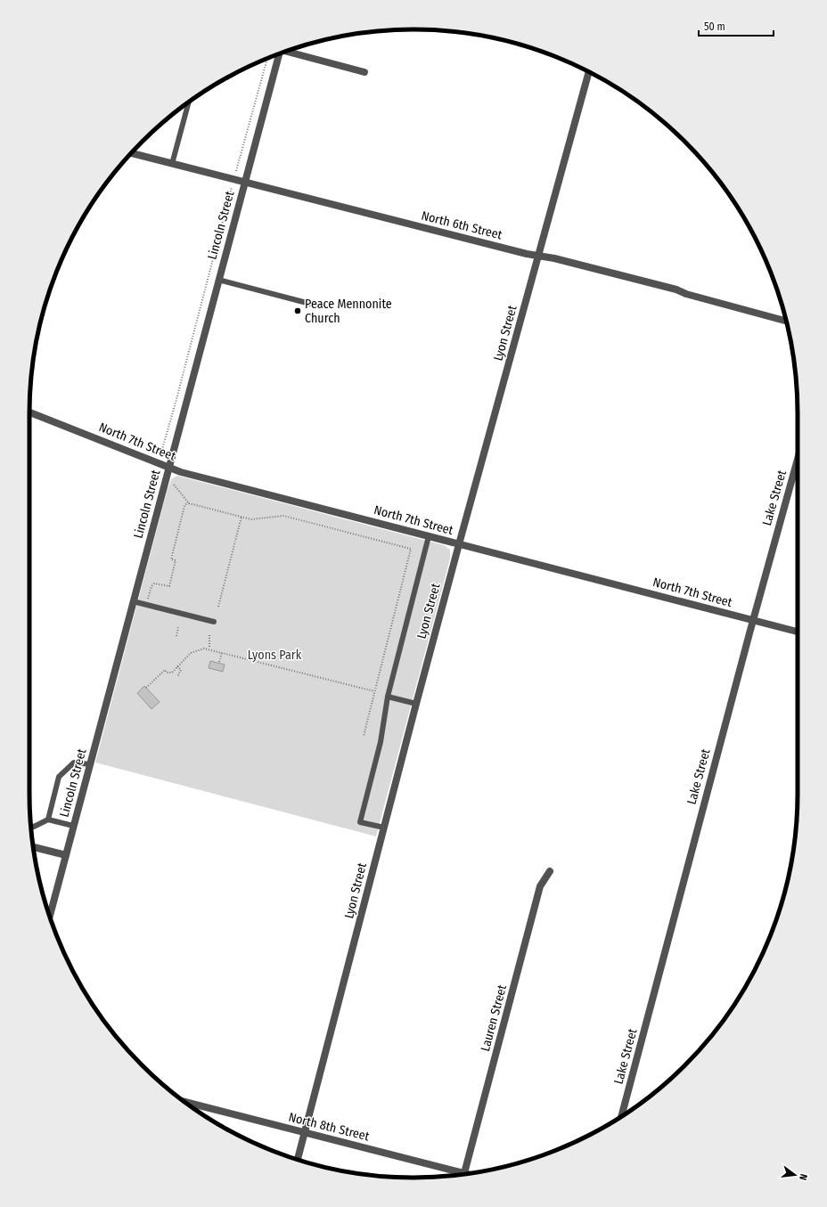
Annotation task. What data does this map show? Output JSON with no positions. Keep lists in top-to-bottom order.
{
  "streets": {
    "street": [
      "Lincoln Street",
      "North 6th Street",
      "Lyon Street",
      "North 7th Street",
      "Lake Street",
      "Lauren Street",
      "North 8th Street"
    ]
  },
  "crossings": [
    ["Lincoln Street", "North 6th Street"],
    ["Lincoln Street", "North 7th Street"],
    ["North 6th Street", "Lyon Street"],
    ["Lyon Street", "North 7th Street"],
    ["Lyon Street", "North 8th Street"],
    ["North 7th Street", "Lake Street"],
    ["Lauren Street", "North 8th Street"]
  ],
  "parks": ["Lyons Park"],
  "places": ["Peace Mennonite Church"],
  "scale_bar": "50 m",
  "north": "right"
}
